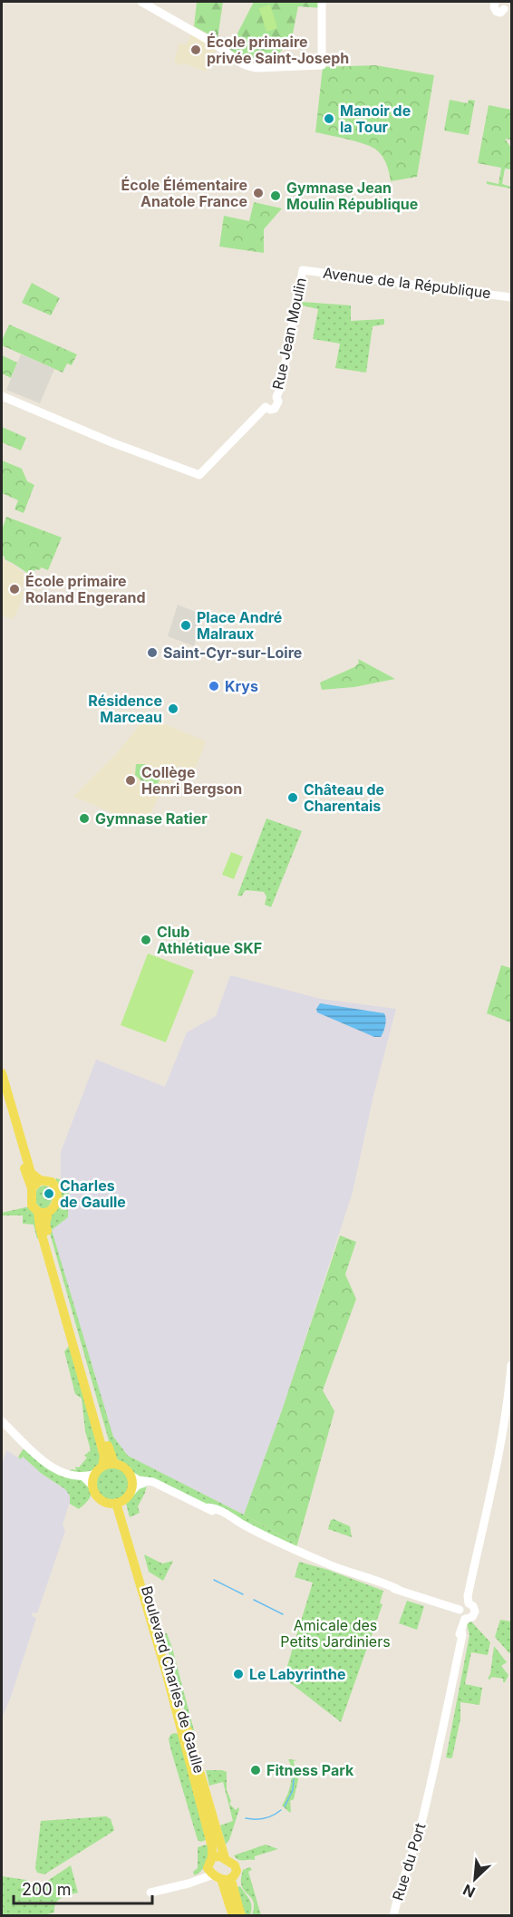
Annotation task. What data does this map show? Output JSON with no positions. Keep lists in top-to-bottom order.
{
  "streets": {
    "main road": ["Boulevard Charles de Gaulle"],
    "street": ["Avenue de la République", "Rue Jean Moulin", "Rue du Port"]
  },
  "crossings": [
    ["Avenue de la République", "Rue Jean Moulin"]
  ],
  "parks": ["Amicale des Petits Jardiniers"],
  "places": [
    "École primaire privée Saint-Joseph",
    "Manoir de la Tour",
    "École Élémentaire Anatole France",
    "Gymnase Jean Moulin République",
    "École primaire Roland Engerand",
    "Place André Malraux",
    "Saint-Cyr-sur-Loire",
    "Krys",
    "Résidence Marceau",
    "Collège Henri Bergson",
    "Château de Charentais",
    "Gymnase Ratier",
    "Club Athlétique SKF",
    "Charles de Gaulle",
    "Le Labyrinthe",
    "Fitness Park"
  ],
  "scale_bar": "200 m",
  "north": "bottom left"
}
